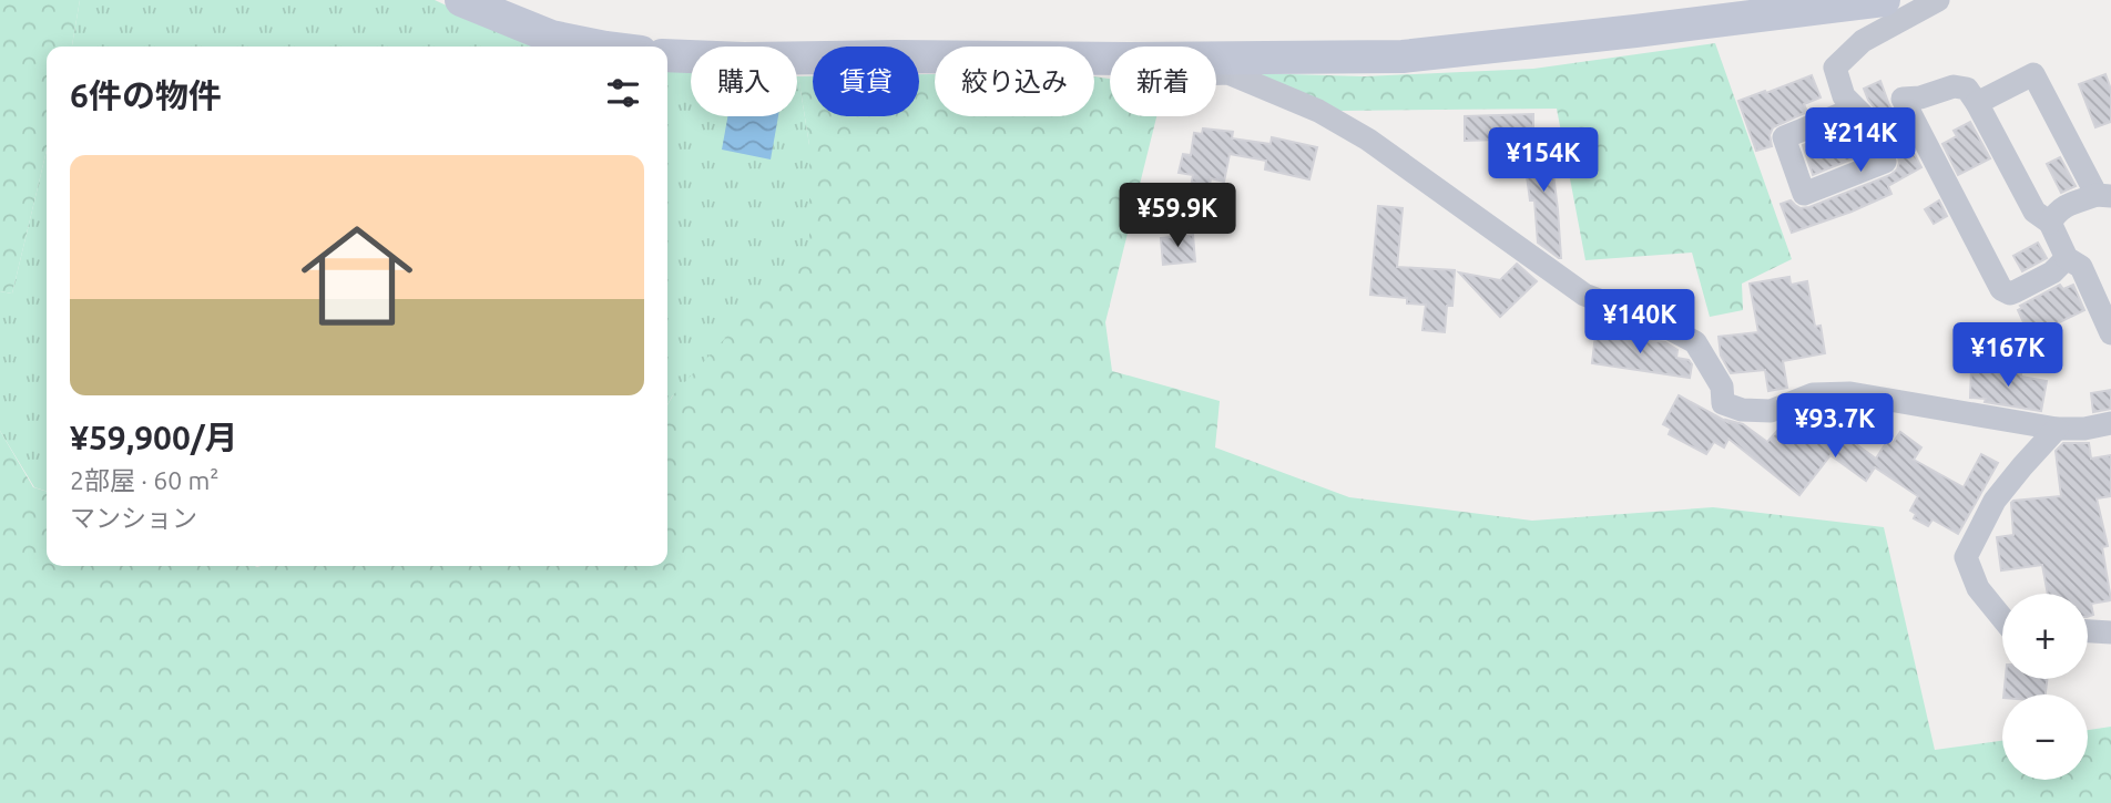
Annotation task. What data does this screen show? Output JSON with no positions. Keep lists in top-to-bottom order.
{
  "page": {
    "chip": [
      "購入",
      "賃貸",
      "絞り込み",
      "新着"
    ],
    "heading": "6件の物件",
    "price": [
      "¥214K",
      "¥154K",
      "¥59.9K",
      "¥140K",
      "¥167K",
      "¥93.7K"
    ],
    "list": [
      {
        "name": "¥59,900/月",
        "note": "2部屋 · 60 m² · マンション"
      }
    ],
    "map_buttons": ["+", "−"]
  }
}
